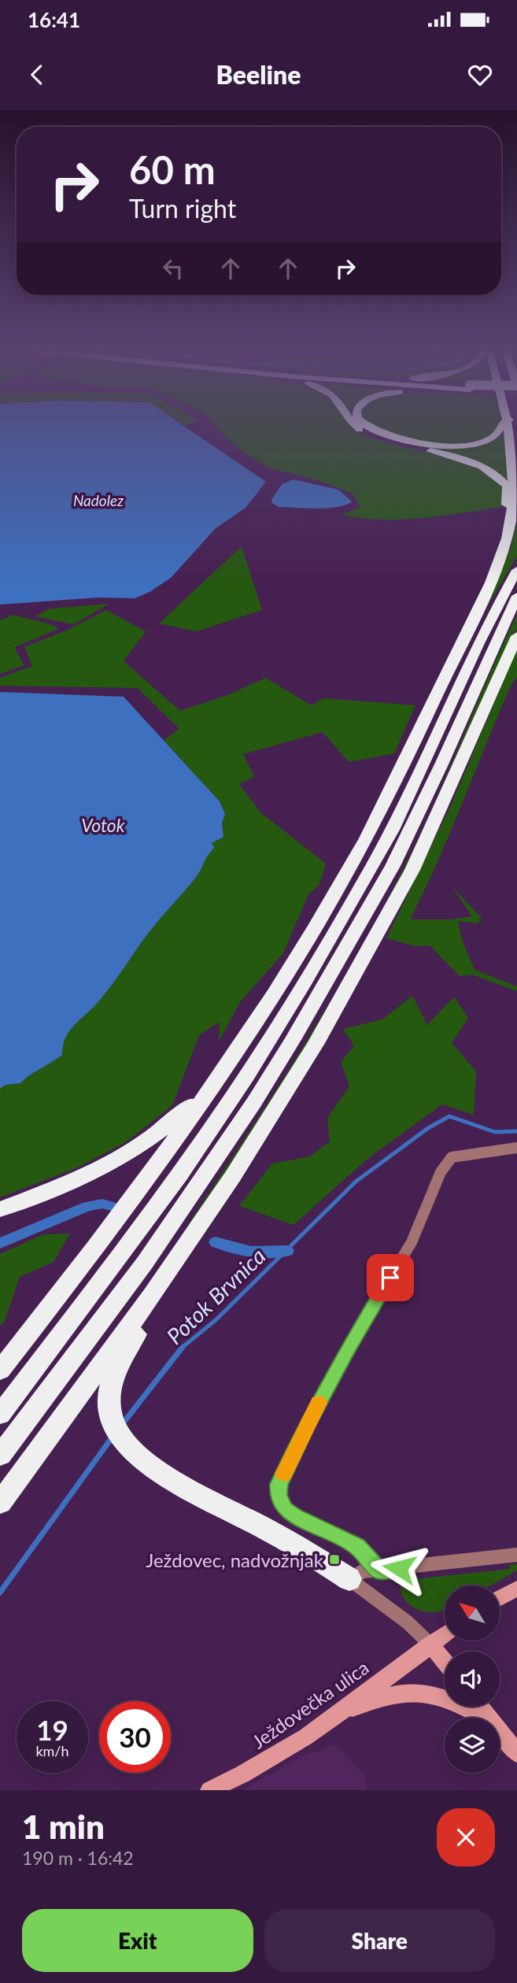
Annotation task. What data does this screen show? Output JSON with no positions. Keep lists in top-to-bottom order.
{
  "streets": {
    "main road": ["Ježdovečka ulica"]
  },
  "water": ["Nadolez", "Votok", "Potok Brvnica"],
  "places": {
    "transit": ["Ježdovec, nadvožnjak"]
  },
  "north": "top left",
  "page": {
    "status": "16:41",
    "header": "Beeline",
    "turn": ["60 m", "Turn right"],
    "speed": "19 km/h",
    "limit": "30",
    "heading": ["1 min", "190 m · 16:42"],
    "buttons": ["Exit", "Share"]
  }
}
